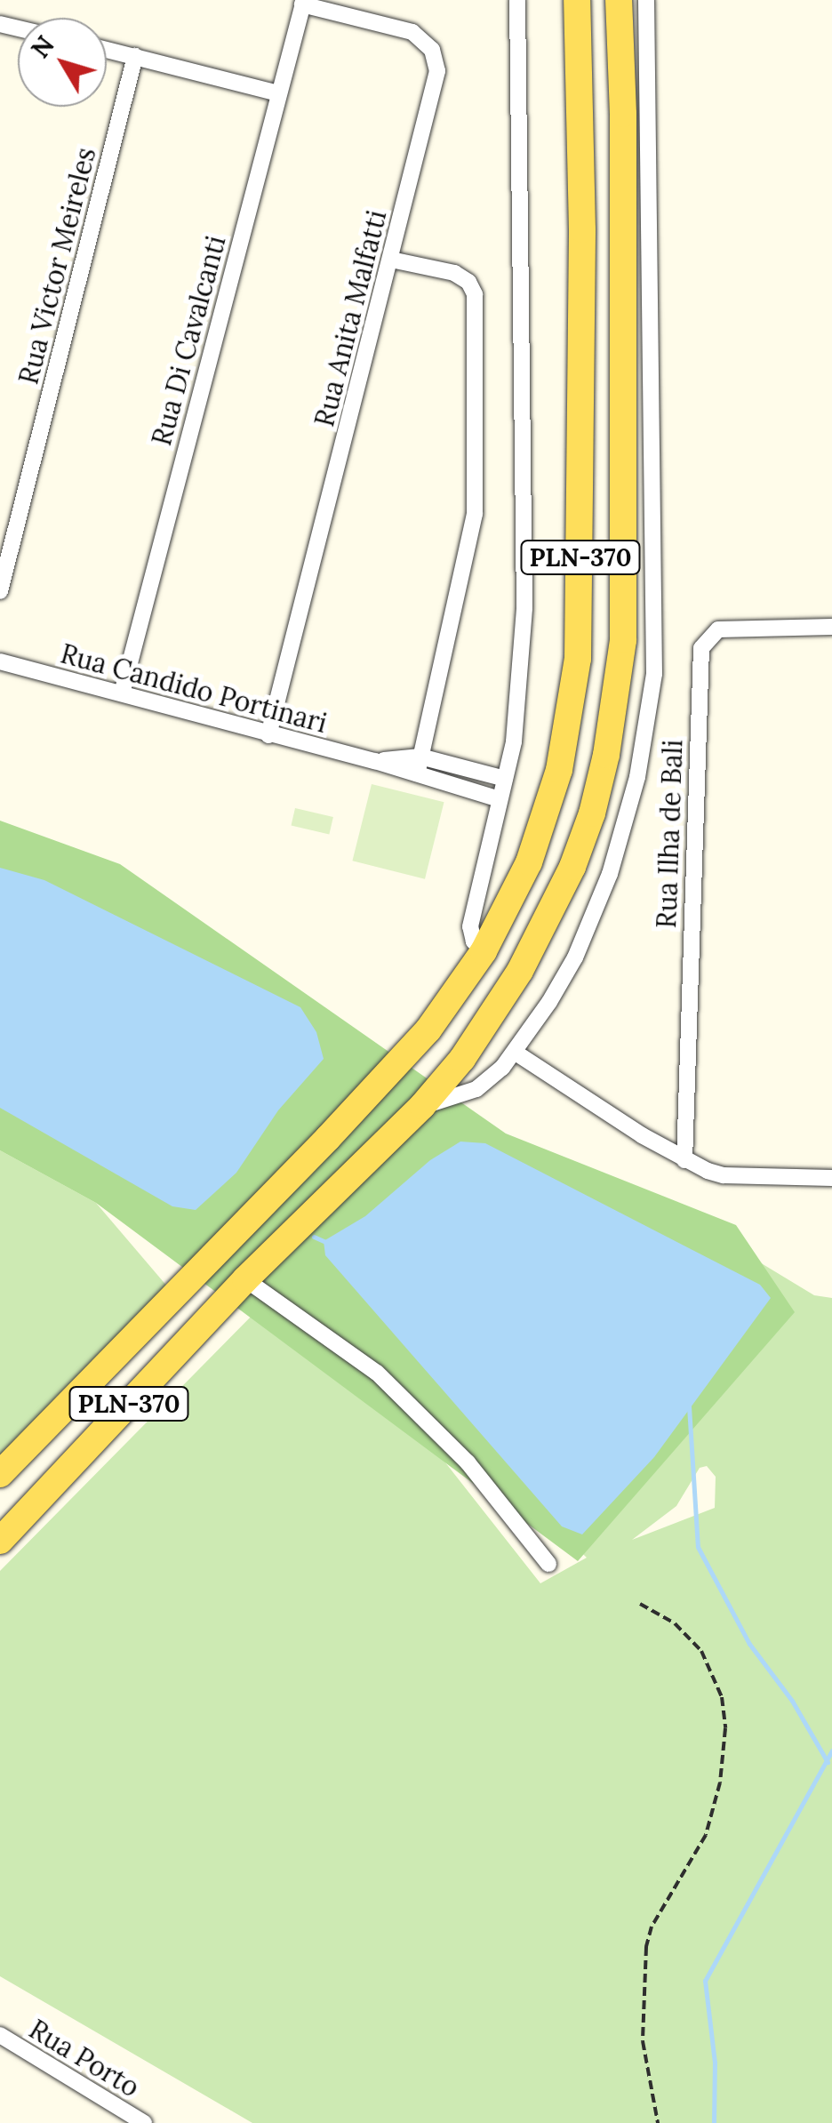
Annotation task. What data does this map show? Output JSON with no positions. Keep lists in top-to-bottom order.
{
  "streets": {
    "main road": ["PLN-370"],
    "street": [
      "Rua Victor Meireles",
      "Rua Anita Malfatti",
      "Rua Di Cavalcanti",
      "Rua Candido Portinari",
      "Rua Ilha de Bali",
      "Rua Porto"
    ]
  },
  "crossings": [
    ["Rua Anita Malfatti", "Rua Di Cavalcanti"],
    ["Rua Anita Malfatti", "Rua Candido Portinari"],
    ["Rua Di Cavalcanti", "Rua Candido Portinari"]
  ],
  "north": "top left"
}
